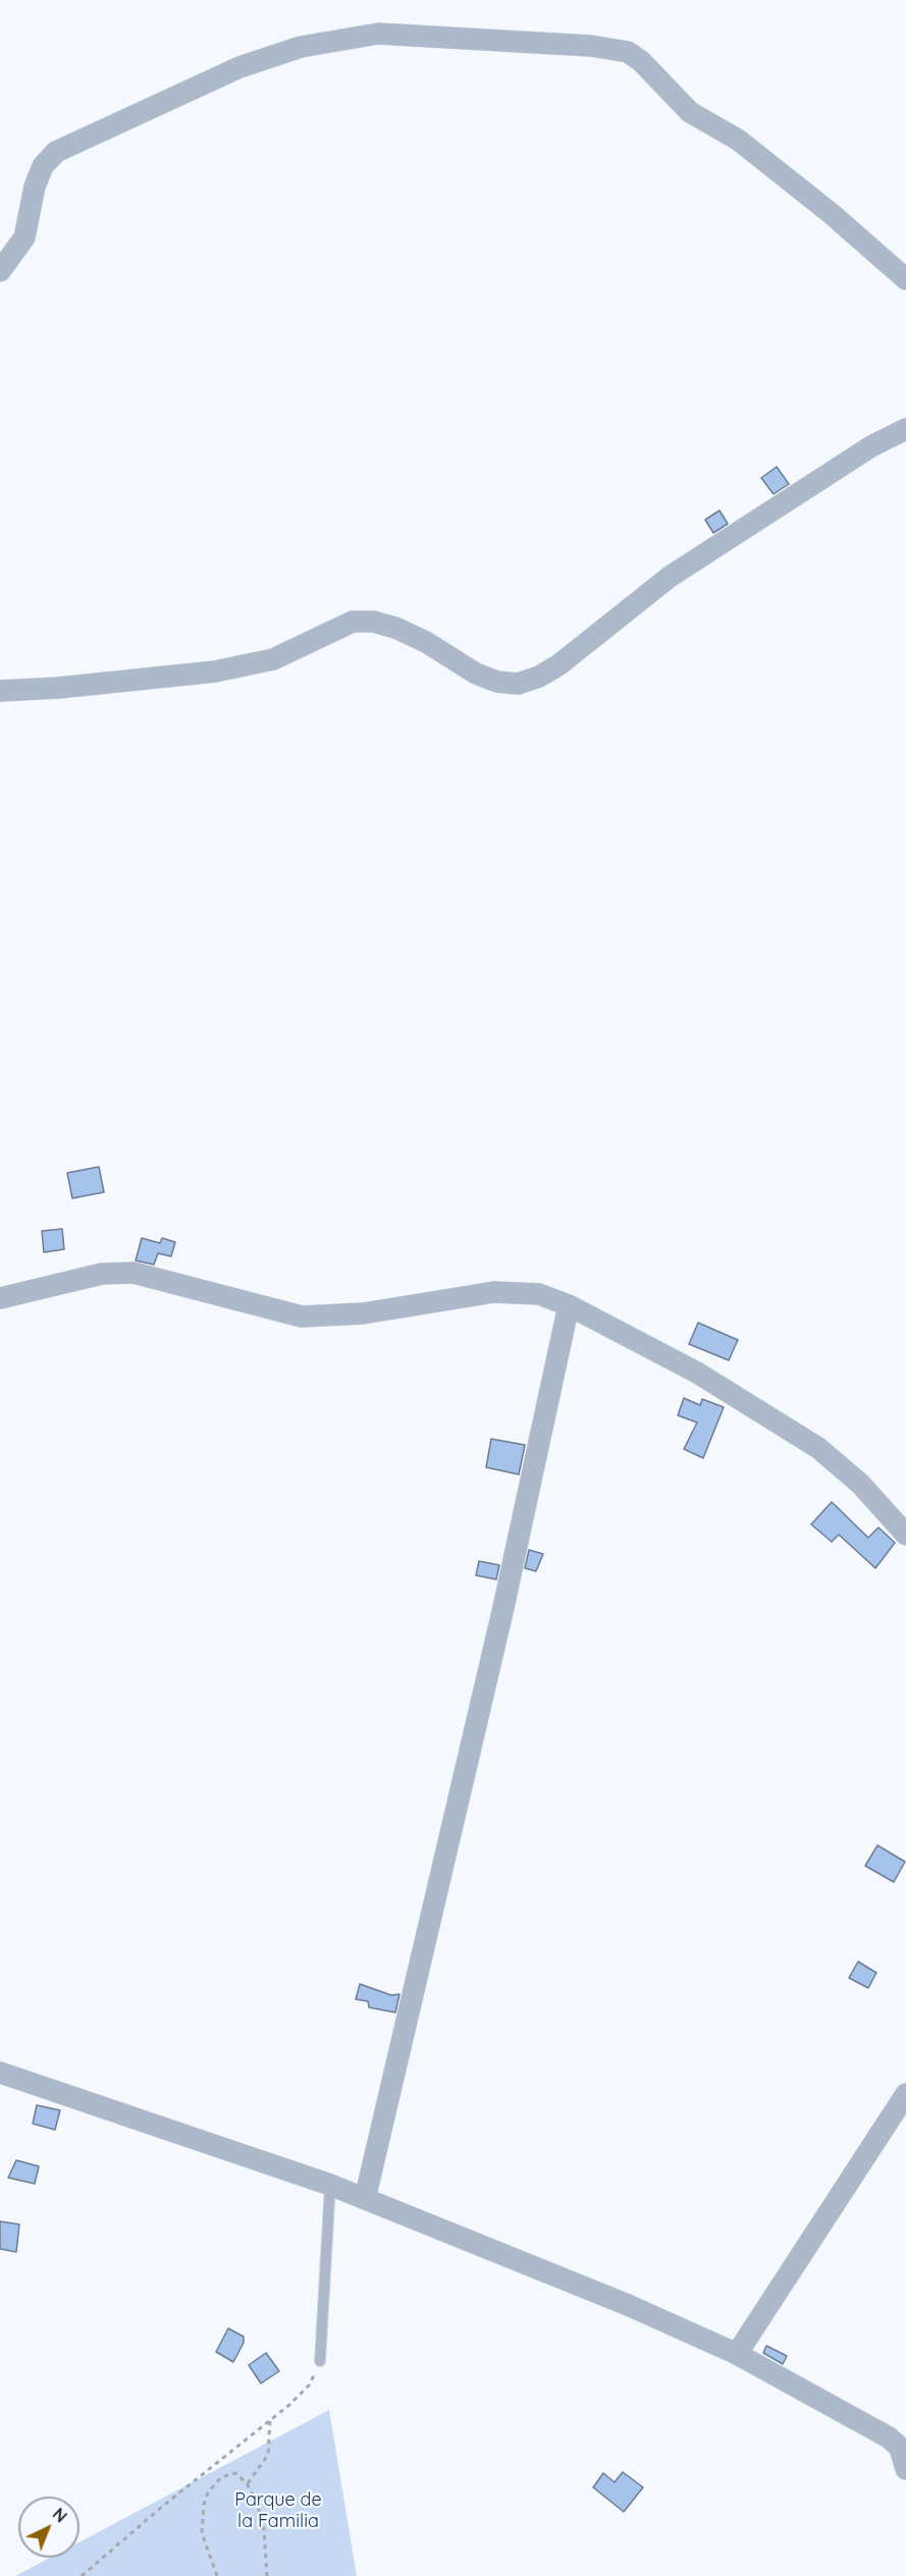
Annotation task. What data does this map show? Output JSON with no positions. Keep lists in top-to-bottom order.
{
  "parks": ["Parque de la Familia"],
  "north": "top right"
}
